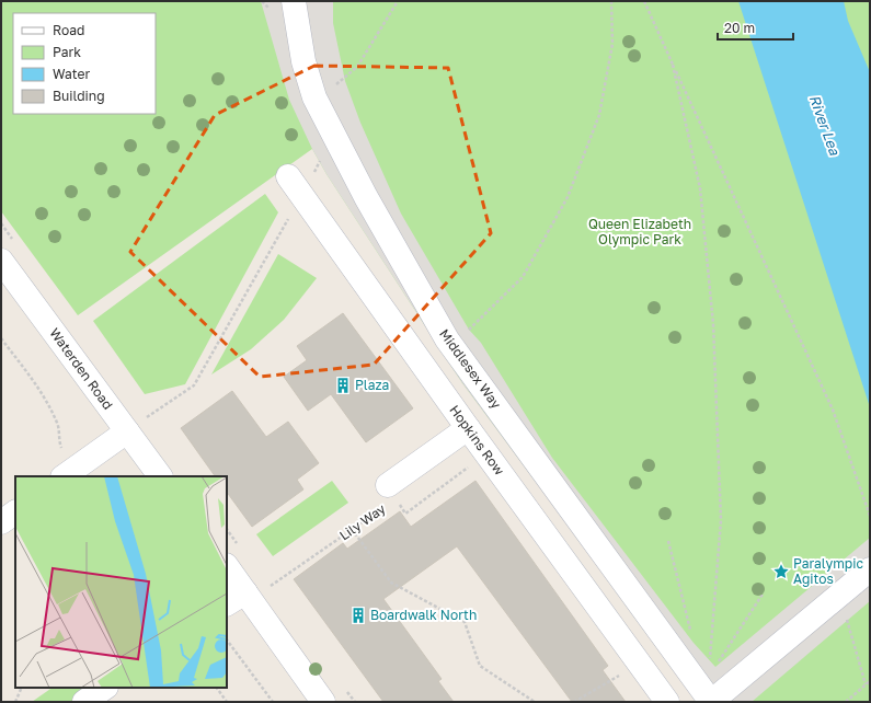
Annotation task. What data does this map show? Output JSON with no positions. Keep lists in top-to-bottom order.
{
  "streets": {
    "street": [
      "Waterden Road",
      "Middlesex Way",
      "Hopkins Row",
      "Lily Way"
    ]
  },
  "crossings": [
    ["Hopkins Row", "Lily Way"]
  ],
  "water": ["River Lea"],
  "parks": ["Queen Elizabeth Olympic Park"],
  "places": {
    "building": ["Plaza", "Boardwalk North"],
    "place": ["Paralympic Agitos"]
  },
  "legend": [
    "Road",
    "Park",
    "Water",
    "Building"
  ],
  "scale_bar": "20 m"
}
